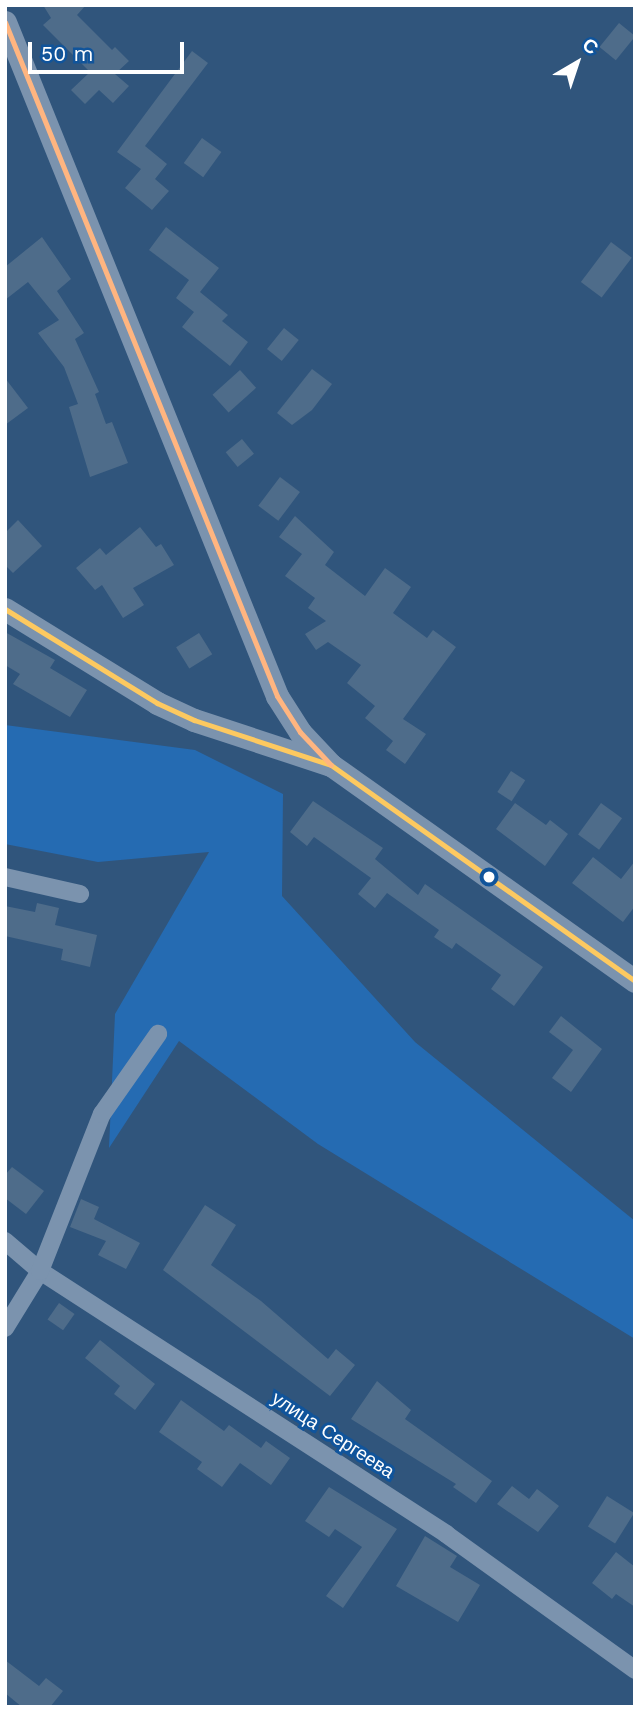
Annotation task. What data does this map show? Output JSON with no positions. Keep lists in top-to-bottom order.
{
  "streets": {
    "street": ["улица Сергеева"]
  },
  "scale_bar": "50 m",
  "north": "top right"
}
